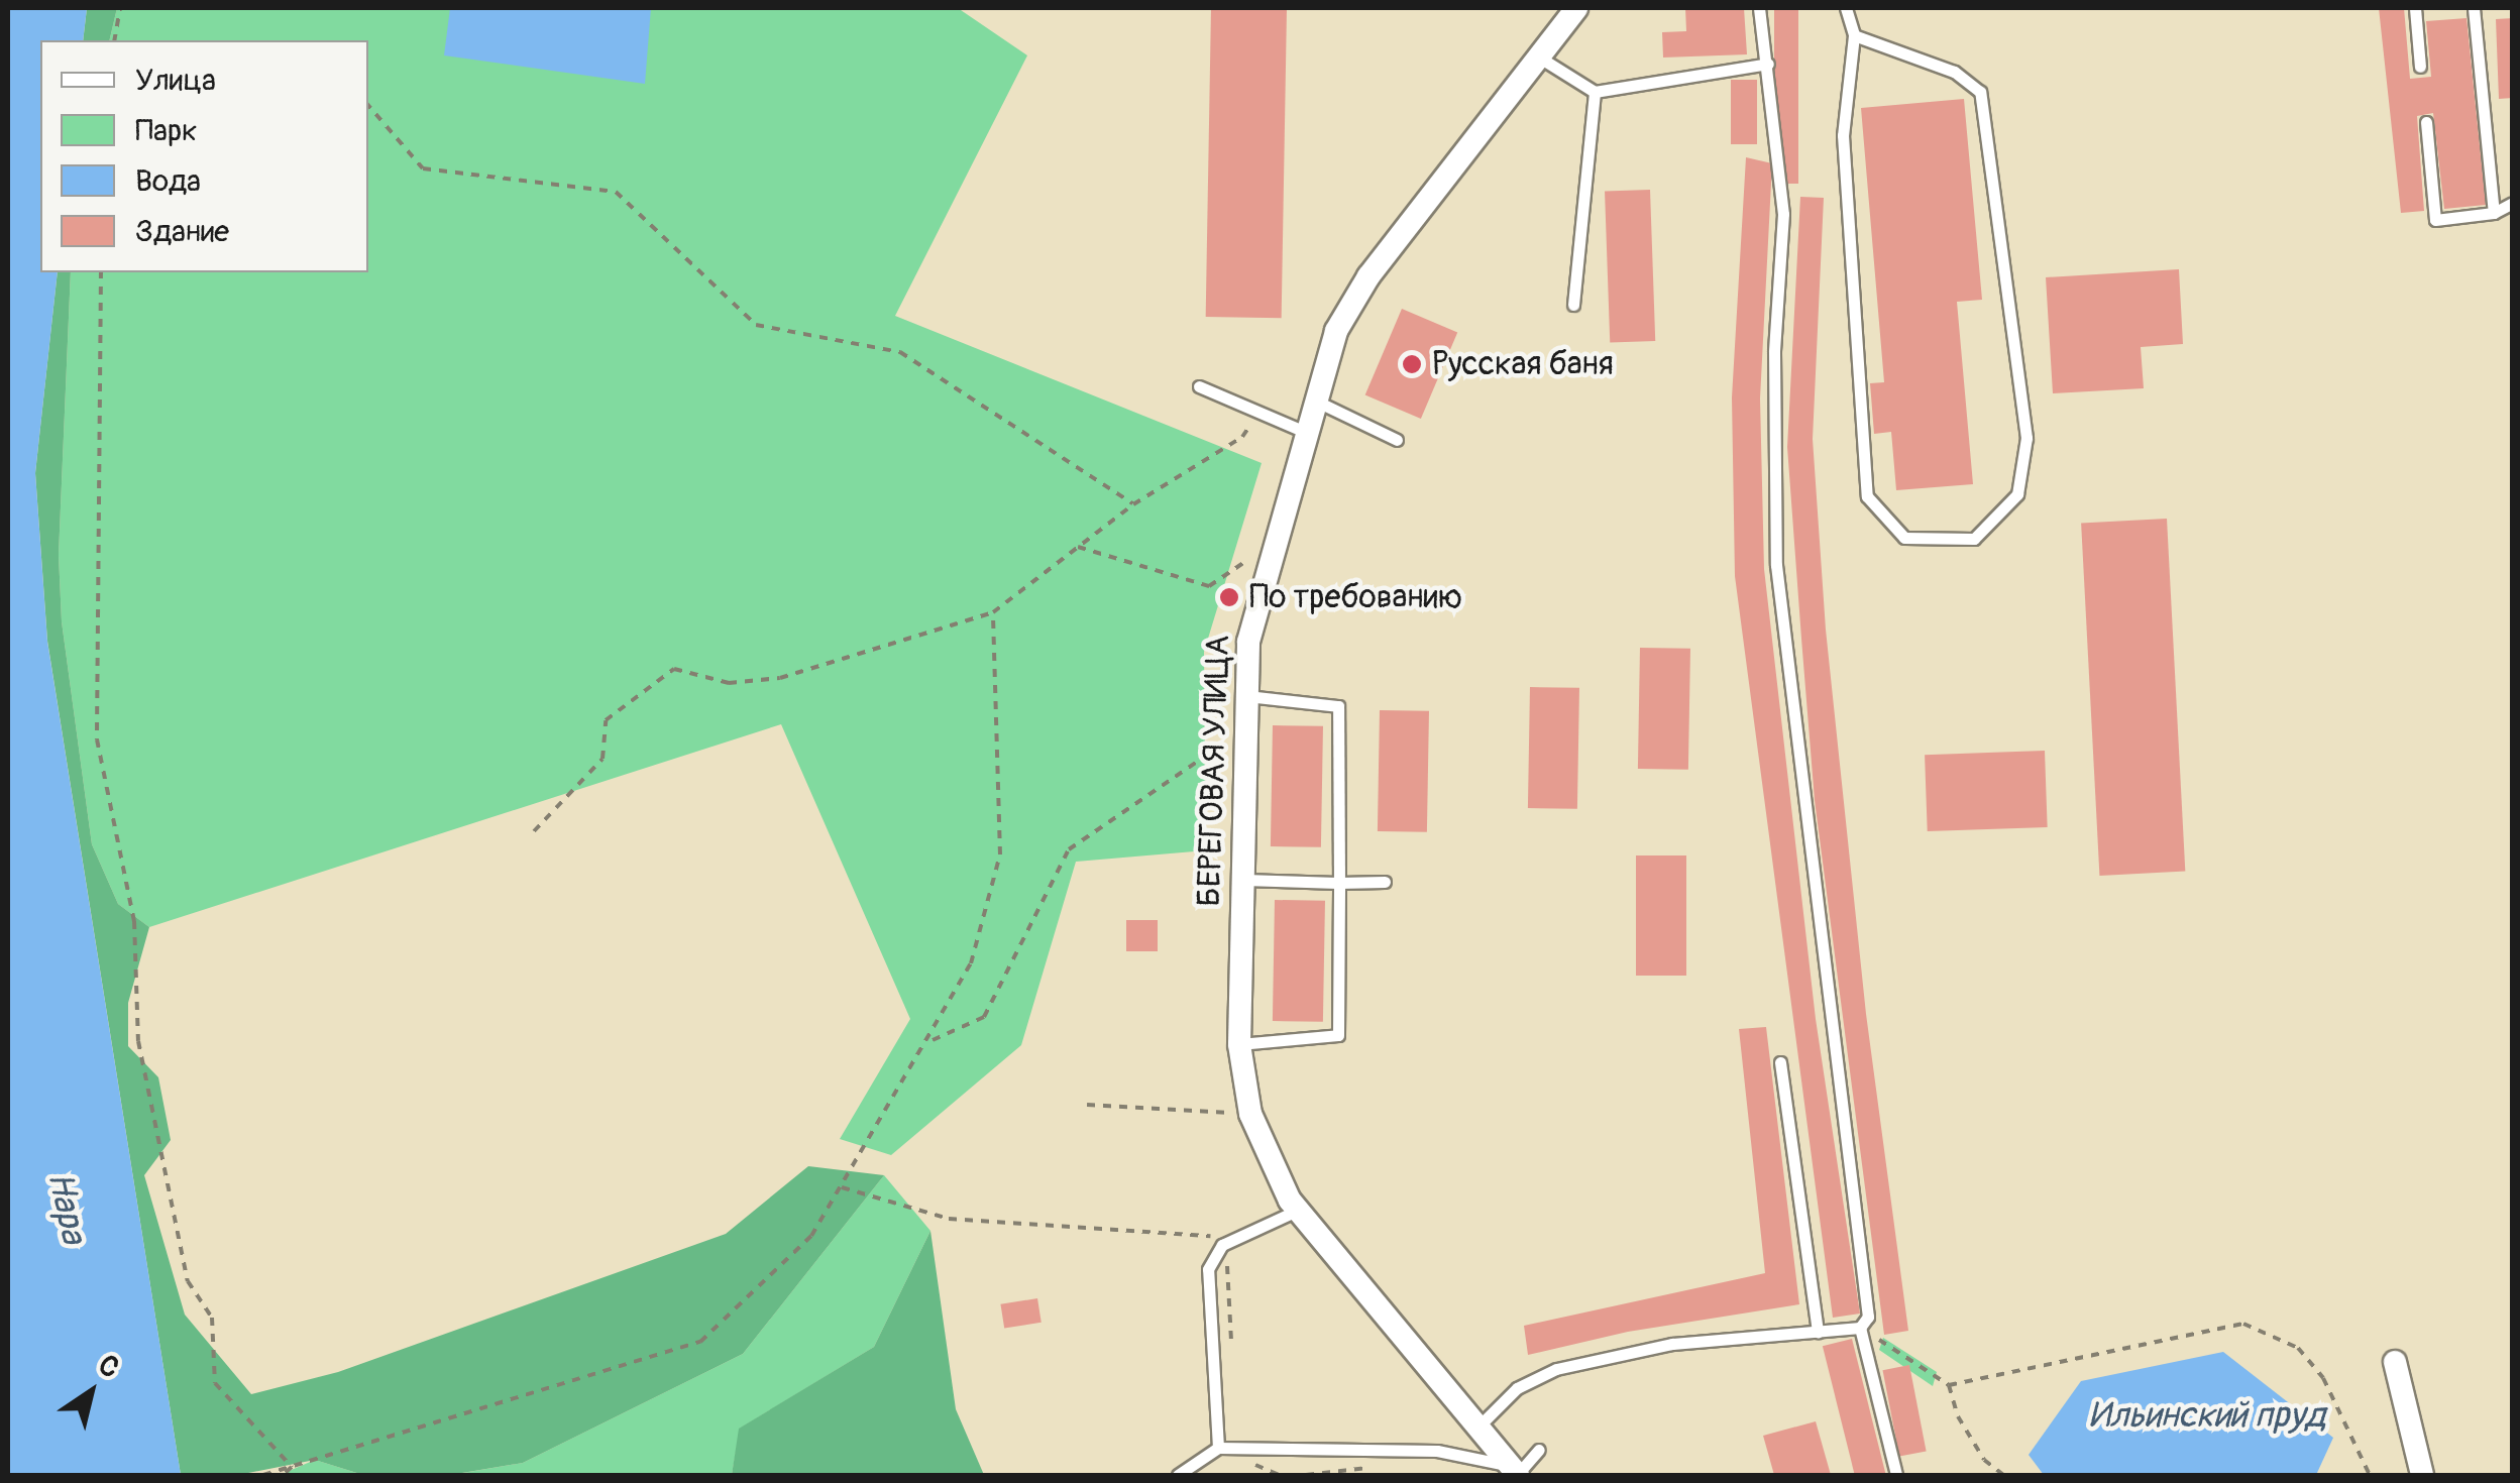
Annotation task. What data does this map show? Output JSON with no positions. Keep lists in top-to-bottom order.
{
  "streets": {
    "street": ["БЕРЕГОВАЯ УЛИЦА"]
  },
  "water": ["Нара", "Ильинский пруд"],
  "places": ["Русская баня", "По требованию"],
  "legend": [
    "Улица",
    "Парк",
    "Вода",
    "Здание"
  ],
  "north": "top right"
}
